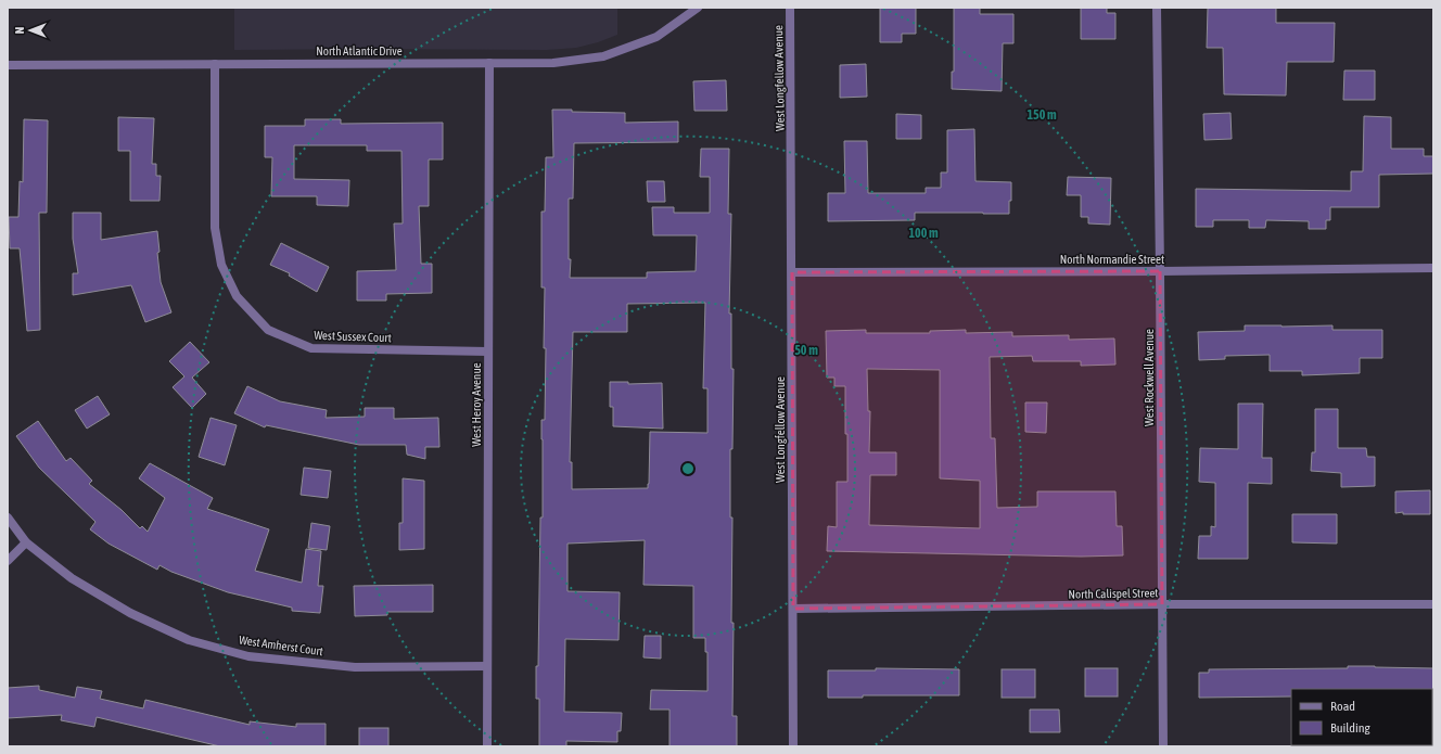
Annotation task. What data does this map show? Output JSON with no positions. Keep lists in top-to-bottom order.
{
  "streets": {
    "street": [
      "North Atlantic Drive",
      "West Longfellow Avenue",
      "North Normandie Street",
      "West Sussex Court",
      "West Rockwell Avenue",
      "West Heroy Avenue",
      "North Calispel Street",
      "West Amherst Court"
    ]
  },
  "crossings": [
    ["North Atlantic Drive", "West Sussex Court"],
    ["North Atlantic Drive", "West Heroy Avenue"],
    ["West Longfellow Avenue", "North Normandie Street"],
    ["West Longfellow Avenue", "North Calispel Street"],
    ["North Normandie Street", "West Rockwell Avenue"],
    ["West Sussex Court", "West Heroy Avenue"],
    ["West Rockwell Avenue", "North Calispel Street"],
    ["West Heroy Avenue", "West Amherst Court"]
  ],
  "legend": ["Road", "Building"],
  "north": "left",
  "rings": ["150 m", "100 m", "50 m"]
}
